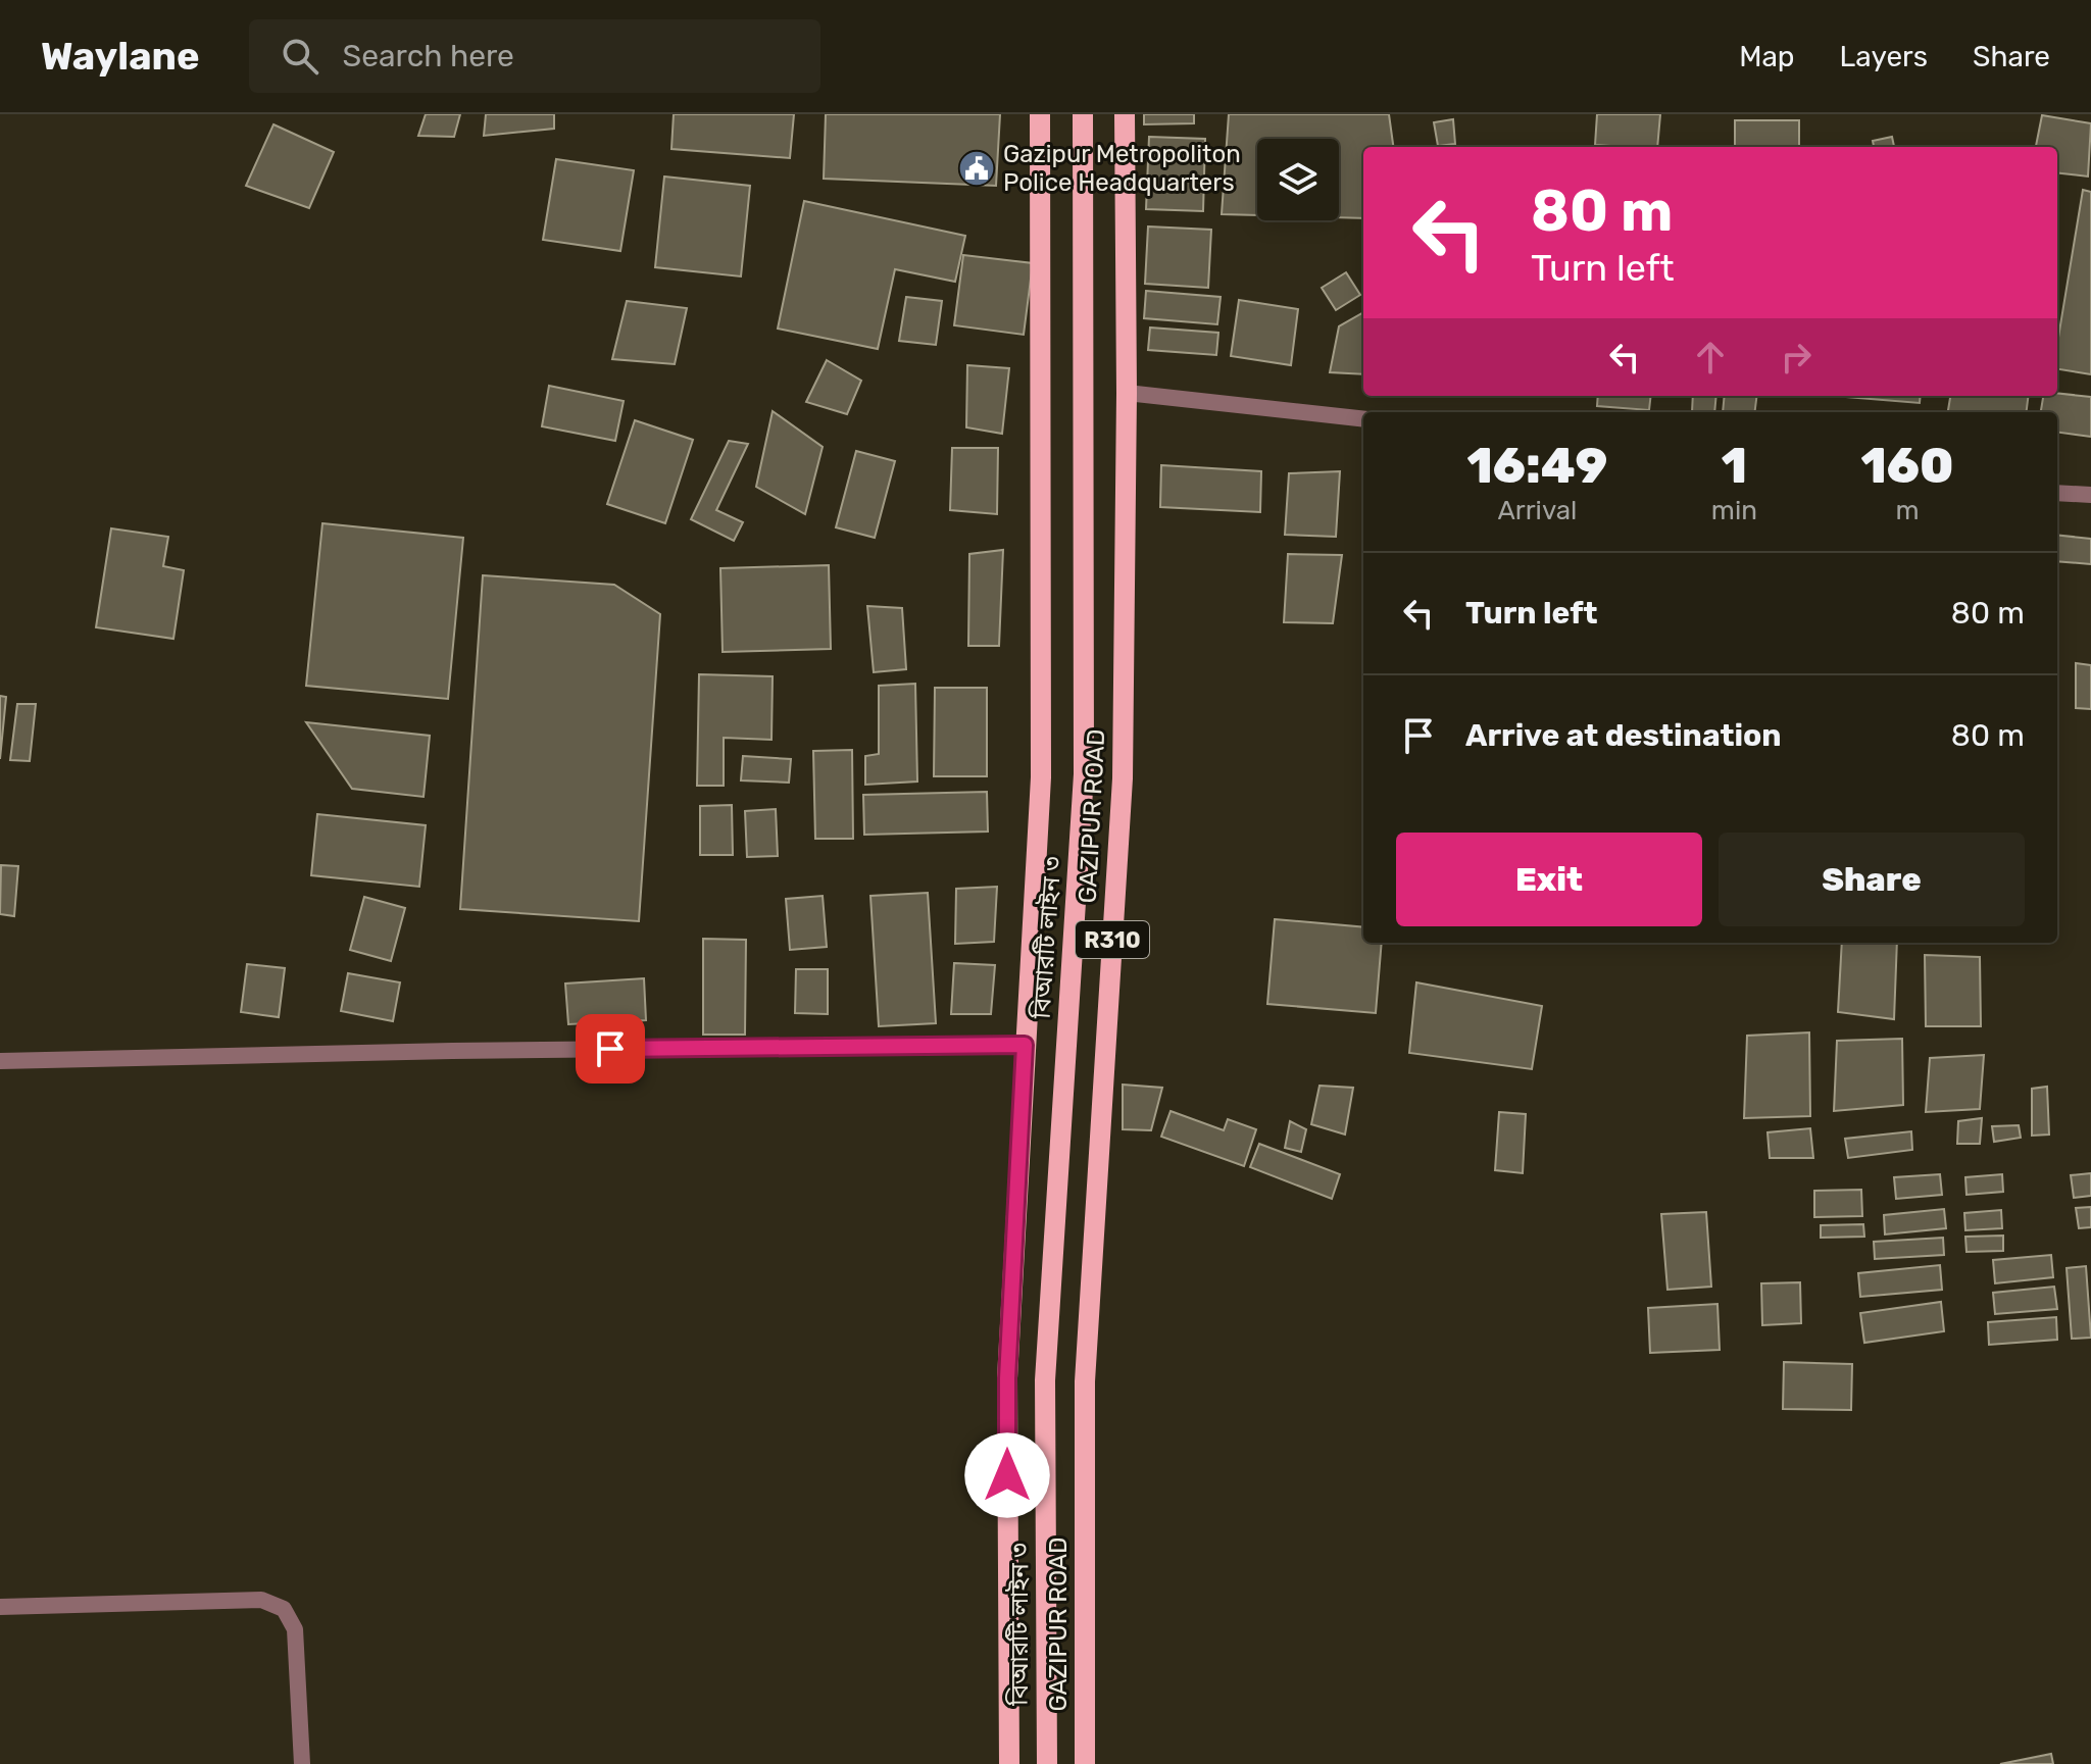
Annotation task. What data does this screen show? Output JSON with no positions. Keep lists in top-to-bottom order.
{
  "streets": {
    "main road": ["GAZIPUR ROAD", "বিআরটি লাইন ৩", "R310"]
  },
  "places": {
    "public building": ["Gazipur Metropoliton Police Headquarters"]
  },
  "page": {
    "header": "Waylane",
    "search": "Search here",
    "nav": ["Map", "Layers", "Share"],
    "turn": ["80 m", "Turn left"],
    "eta": [
      "16:49",
      "Arrival",
      "1",
      "min",
      "160",
      "m"
    ],
    "list": [
      {
        "name": "Turn left",
        "value": "80 m"
      },
      {
        "name": "Arrive at destination",
        "value": "80 m"
      }
    ],
    "buttons": ["Exit", "Share"]
  }
}
